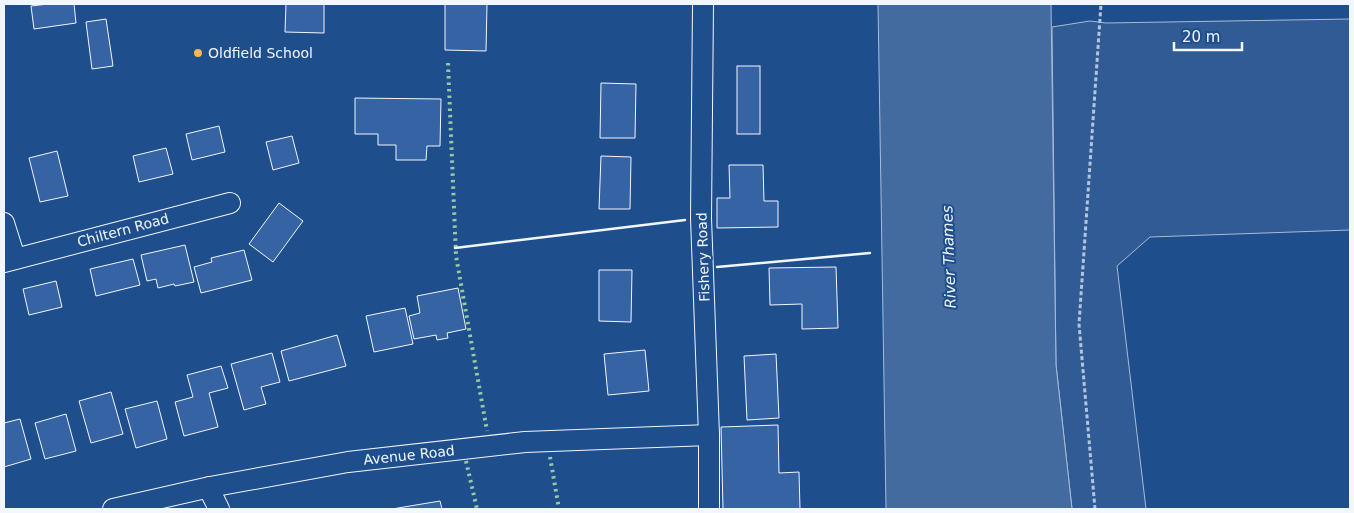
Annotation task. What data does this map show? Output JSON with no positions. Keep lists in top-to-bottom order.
{
  "streets": {
    "street": ["Chiltern Road", "Fishery Road", "Avenue Road"]
  },
  "crossings": [
    ["Fishery Road", "Avenue Road"]
  ],
  "water": ["River Thames"],
  "places": ["Oldfield School"],
  "scale_bar": "20 m"
}
